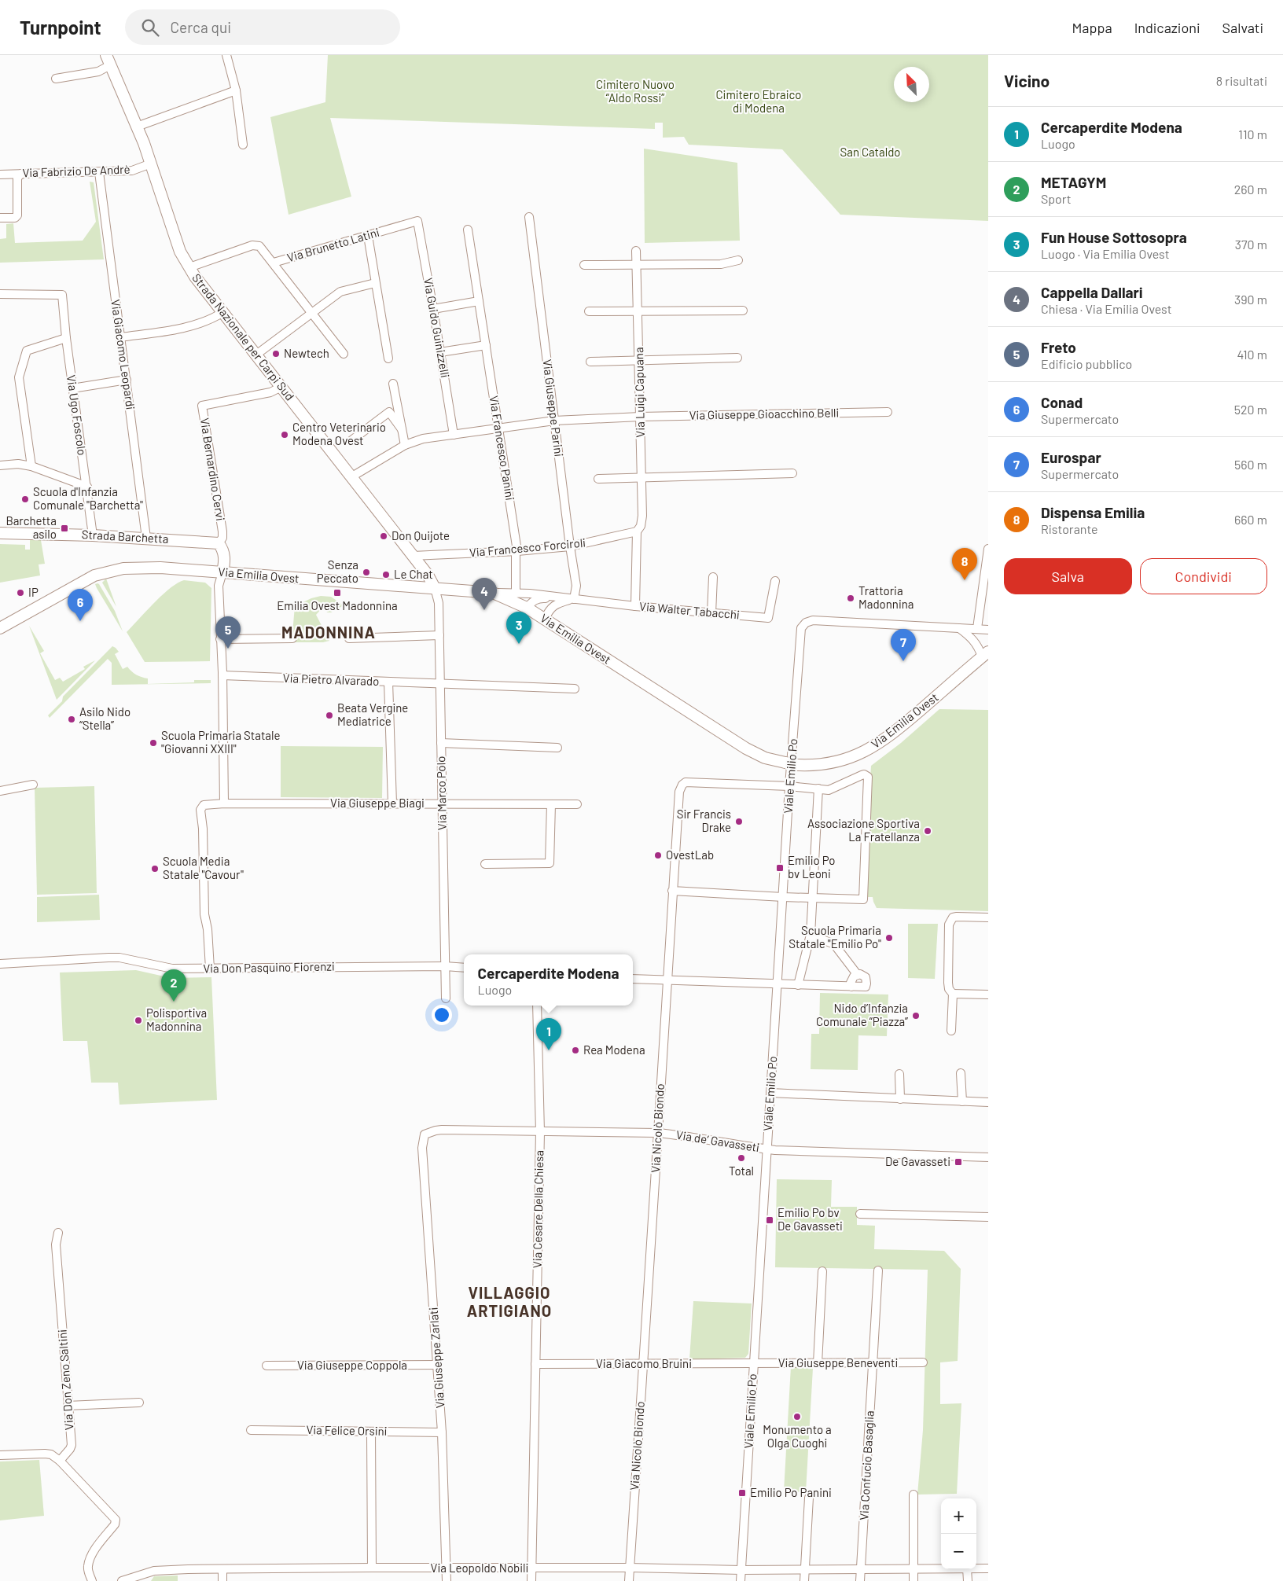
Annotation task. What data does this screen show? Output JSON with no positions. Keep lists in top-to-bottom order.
{
  "streets": {
    "main road": ["Strada Nazionale per Carpi Sud", "Strada Barchetta", "Via Emilia Ovest"],
    "street": [
      "Via Fabrizio De Andrè",
      "Via Brunetto Latini",
      "Via Guido Guinizzelli",
      "Via Giacomo Leopardi",
      "Via Luigi Capuana",
      "Via Giuseppe Parini",
      "Via Giuseppe Gioacchino Belli",
      "Via Ugo Foscolo",
      "Via Francesco Panini",
      "Via Bernardino Cervi",
      "Via Francesco Forciroli",
      "Via Walter Tabacchi",
      "Via Pietro Alvarado",
      "Viale Emilio Po",
      "Via Marco Polo",
      "Via Giuseppe Biagi",
      "Via Don Pasquino Fiorenzi",
      "Via Nicolò Biondo",
      "Via de’ Gavasseti",
      "Via Cesare Della Chiesa",
      "Via Giuseppe Zarlati",
      "Via Giuseppe Beneventi",
      "Via Giacomo Bruini",
      "Via Giuseppe Coppola",
      "Via Don Zeno Saltini",
      "Via Felice Orsini",
      "Via Confucio Basaglia",
      "Via Leopoldo Nobili"
    ]
  },
  "crossings": [
    ["Via Fabrizio De Andrè", "Strada Nazionale per Carpi Sud"],
    ["Via Fabrizio De Andrè", "Via Giacomo Leopardi"],
    ["Via Brunetto Latini", "Via Guido Guinizzelli"],
    ["Via Brunetto Latini", "Strada Nazionale per Carpi Sud"],
    ["Via Guido Guinizzelli", "Via Giuseppe Gioacchino Belli"],
    ["Strada Nazionale per Carpi Sud", "Via Giuseppe Gioacchino Belli"],
    ["Strada Nazionale per Carpi Sud", "Via Bernardino Cervi"],
    ["Strada Nazionale per Carpi Sud", "Via Francesco Forciroli"],
    ["Strada Nazionale per Carpi Sud", "Via Emilia Ovest"],
    ["Strada Nazionale per Carpi Sud", "Via Marco Polo"],
    ["Via Giacomo Leopardi", "Strada Barchetta"],
    ["Via Luigi Capuana", "Via Giuseppe Gioacchino Belli"],
    ["Via Luigi Capuana", "Via Francesco Forciroli"],
    ["Via Giuseppe Parini", "Via Giuseppe Gioacchino Belli"],
    ["Via Giuseppe Parini", "Via Francesco Forciroli"],
    ["Via Giuseppe Parini", "Via Walter Tabacchi"],
    ["Via Giuseppe Gioacchino Belli", "Via Francesco Panini"],
    ["Via Ugo Foscolo", "Strada Barchetta"],
    ["Via Francesco Panini", "Via Francesco Forciroli"],
    ["Via Francesco Panini", "Via Walter Tabacchi"],
    ["Via Bernardino Cervi", "Strada Barchetta"],
    ["Via Emilia Ovest", "Via Walter Tabacchi"],
    ["Via Emilia Ovest", "Via Marco Polo"],
    ["Via Pietro Alvarado", "Via Marco Polo"],
    ["Viale Emilio Po", "Via Nicolò Biondo"],
    ["Viale Emilio Po", "Via de’ Gavasseti"],
    ["Viale Emilio Po", "Via Giuseppe Beneventi"],
    ["Viale Emilio Po", "Via Giacomo Bruini"],
    ["Viale Emilio Po", "Via Leopoldo Nobili"],
    ["Via Marco Polo", "Via Giuseppe Biagi"],
    ["Via Marco Polo", "Via Don Pasquino Fiorenzi"],
    ["Via Giuseppe Biagi", "Via Don Pasquino Fiorenzi"],
    ["Via Nicolò Biondo", "Via de’ Gavasseti"],
    ["Via Nicolò Biondo", "Via Giacomo Bruini"],
    ["Via Nicolò Biondo", "Via Leopoldo Nobili"],
    ["Via de’ Gavasseti", "Via Cesare Della Chiesa"],
    ["Via de’ Gavasseti", "Via Giuseppe Zarlati"],
    ["Via Cesare Della Chiesa", "Via Giacomo Bruini"],
    ["Via Cesare Della Chiesa", "Via Leopoldo Nobili"],
    ["Via Giuseppe Zarlati", "Via Giuseppe Coppola"],
    ["Via Giuseppe Zarlati", "Via Felice Orsini"],
    ["Via Giuseppe Zarlati", "Via Leopoldo Nobili"],
    ["Via Giuseppe Beneventi", "Via Giacomo Bruini"],
    ["Via Giuseppe Beneventi", "Via Confucio Basaglia"],
    ["Via Confucio Basaglia", "Via Leopoldo Nobili"]
  ],
  "districts": ["MADONNINA", "VILLAGGIO ARTIGIANO"],
  "parks": ["Cimitero Nuovo “Aldo Rossi”", "Cimitero Ebraico di Modena", "San Cataldo"],
  "places": {
    "other": [
      "Newtech",
      "Centro Veterinario Modena Ovest",
      "Scuola d'Infanzia Comunale \"Barchetta\"",
      "Don Quijote",
      "Senza Peccato",
      "Le Chat",
      "IP",
      "Trattoria Madonnina",
      "Beata Vergine Mediatrice",
      "Asilo Nido “Stella”",
      "Scuola Primaria Statale \"Giovanni XXIII\"",
      "Sir Francis Drake",
      "Associazione Sportiva La Fratellanza",
      "OvestLab",
      "Scuola Media Statale \"Cavour\"",
      "Scuola Primaria Statale \"Emilio Po\"",
      "Nido d’Infanzia Comunale “Piazza”",
      "Polisportiva Madonnina",
      "Rea Modena",
      "Total",
      "Monumento a Olga Cuoghi"
    ],
    "transit": [
      "Barchetta asilo",
      "Emilia Ovest Madonnina",
      "Emilio Po bv Leoni",
      "De Gavasseti",
      "Emilio Po bv De Gavasseti",
      "Emilio Po Panini"
    ]
  },
  "north": "top left",
  "page": {
    "header": "Turnpoint",
    "search": "Cerca qui",
    "nav": ["Mappa", "Indicazioni", "Salvati"],
    "heading": ["Vicino", "8 risultati"],
    "list": [
      {
        "mark": "1",
        "name": "Cercaperdite Modena",
        "note": "Luogo",
        "value": "110 m"
      },
      {
        "mark": "2",
        "name": "METAGYM",
        "note": "Sport",
        "value": "260 m"
      },
      {
        "mark": "3",
        "name": "Fun House Sottosopra",
        "note": "Luogo · Via Emilia Ovest",
        "value": "370 m"
      },
      {
        "mark": "4",
        "name": "Cappella Dallari",
        "note": "Chiesa · Via Emilia Ovest",
        "value": "390 m"
      },
      {
        "mark": "5",
        "name": "Freto",
        "note": "Edificio pubblico",
        "value": "410 m"
      },
      {
        "mark": "6",
        "name": "Conad",
        "note": "Supermercato",
        "value": "520 m"
      },
      {
        "mark": "7",
        "name": "Eurospar",
        "note": "Supermercato",
        "value": "560 m"
      },
      {
        "mark": "8",
        "name": "Dispensa Emilia",
        "note": "Ristorante",
        "value": "660 m"
      }
    ],
    "buttons": ["Salva", "Condividi"],
    "pins": [
      "8",
      "4",
      "6",
      "3",
      "5",
      "7",
      "2",
      "1"
    ],
    "popup": ["Cercaperdite Modena", "Luogo"],
    "map_buttons": ["+", "−"]
  }
}
